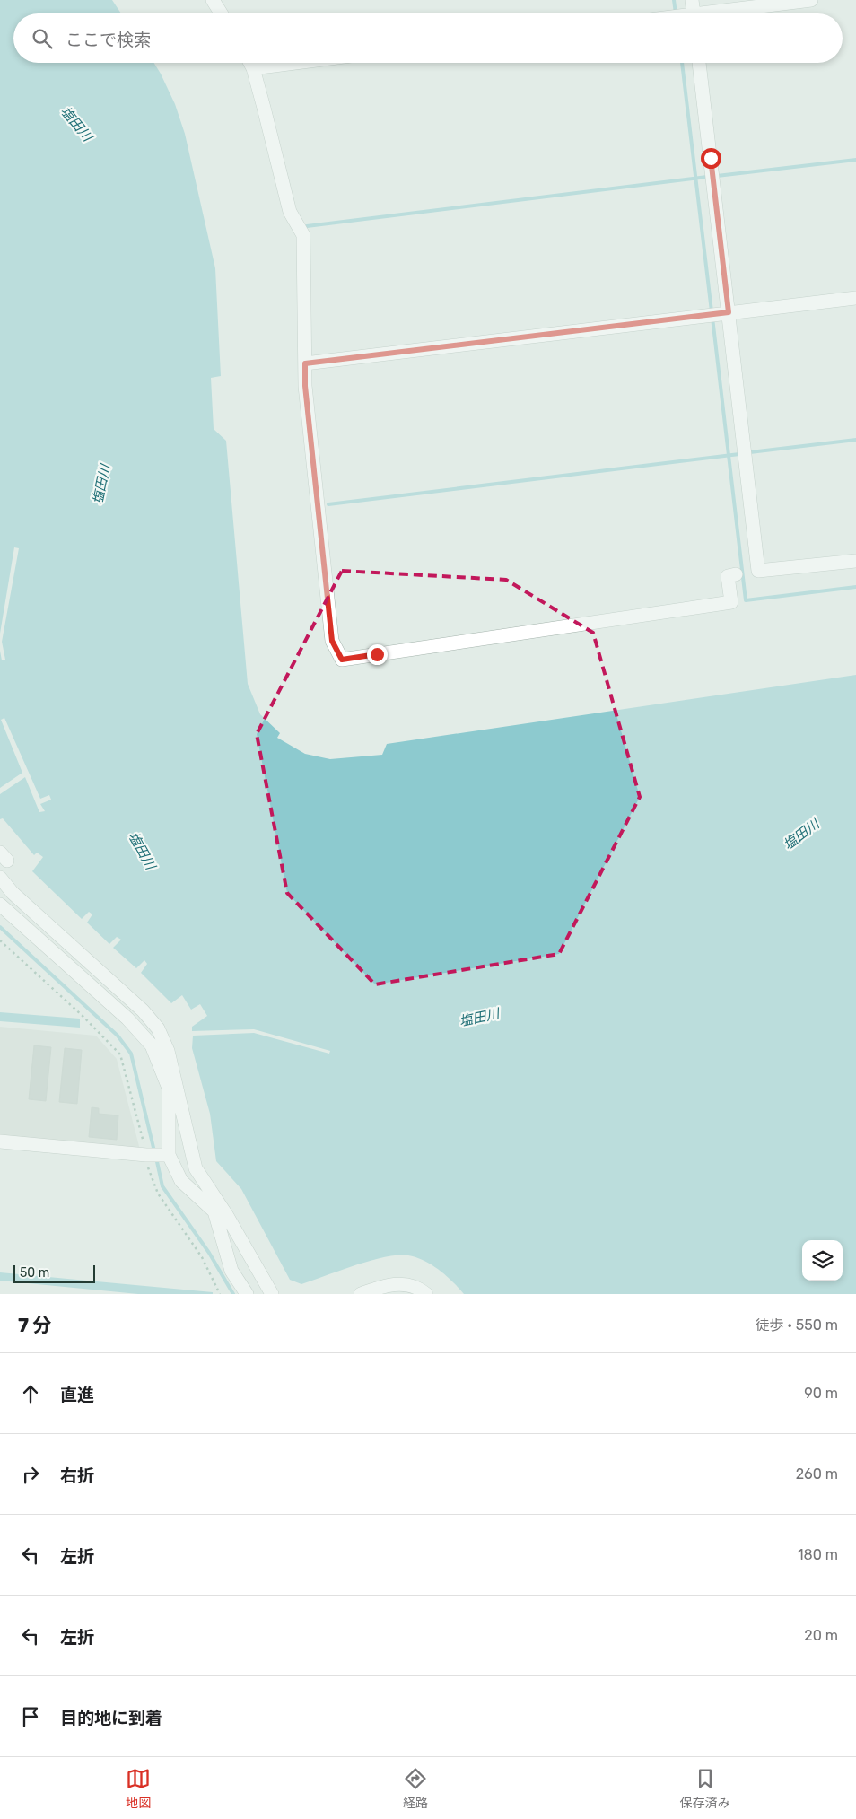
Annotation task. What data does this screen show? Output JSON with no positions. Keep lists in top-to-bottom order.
{
  "water": ["塩田川"],
  "scale_bar": "50 m",
  "page": {
    "search": "ここで検索",
    "scale": "50 m",
    "heading": ["7 分", "徒歩 · 550 m"],
    "list": [
      ["直進", "90 m"],
      ["右折", "260 m"],
      ["左折", "180 m"],
      ["左折", "20 m"],
      "目的地に到着"
    ],
    "nav": ["地図", "経路", "保存済み"]
  }
}
